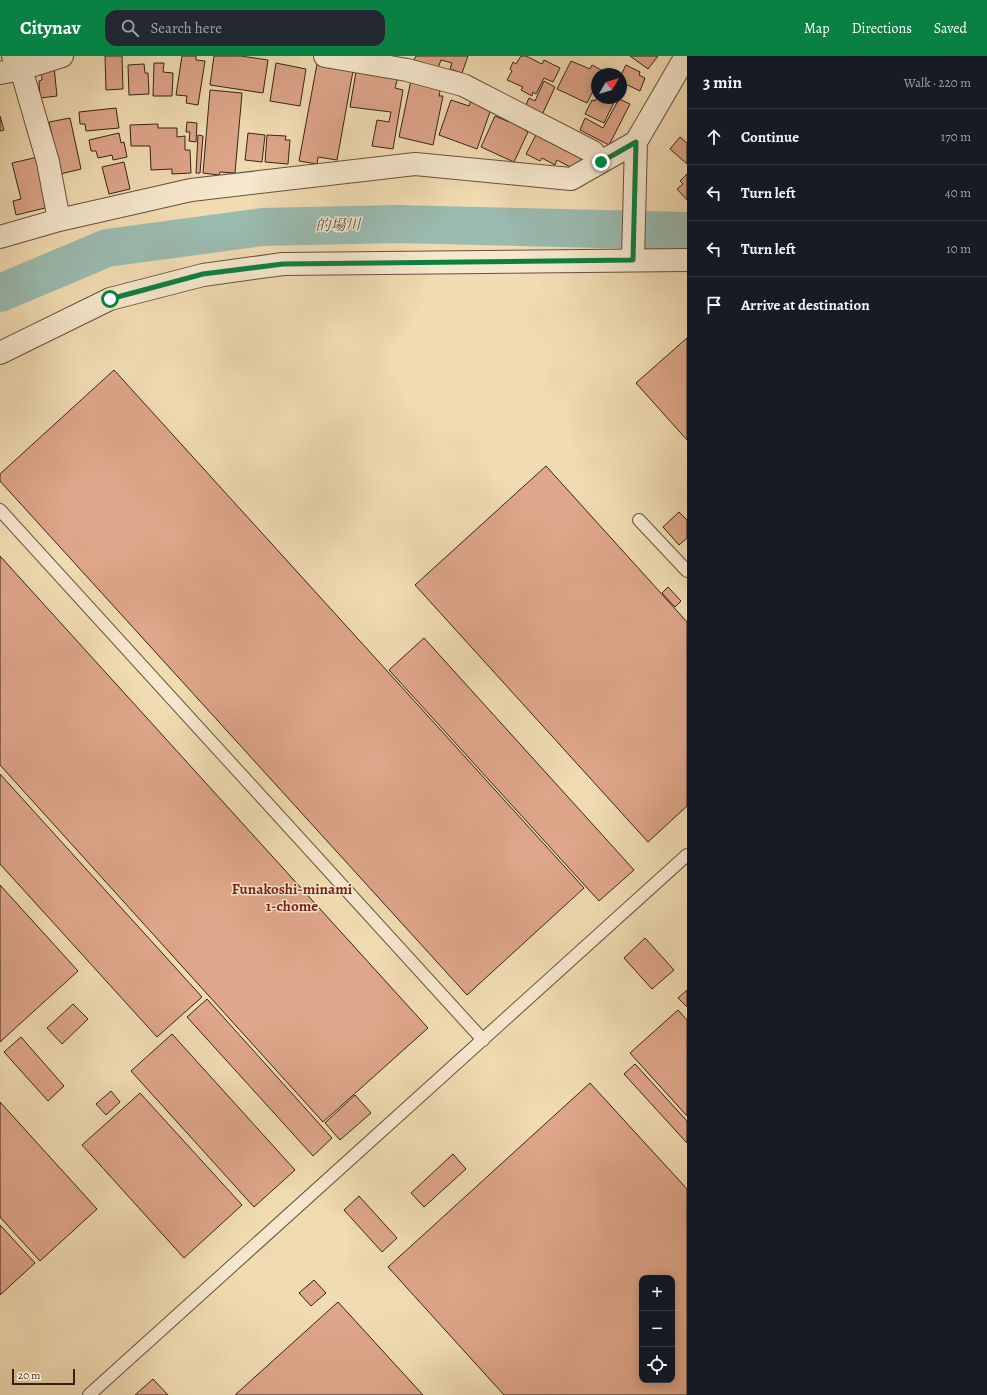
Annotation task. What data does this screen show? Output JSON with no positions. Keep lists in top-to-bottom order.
{
  "districts": ["Funakoshi-minami 1-chome"],
  "water": ["的場川"],
  "scale_bar": "20 m",
  "north": "top right",
  "page": {
    "header": "Citynav",
    "search": "Search here",
    "nav": ["Map", "Directions", "Saved"],
    "heading": ["3 min", "Walk · 220 m"],
    "list": [
      ["Continue", "170 m"],
      ["Turn left", "40 m"],
      ["Turn left", "10 m"],
      "Arrive at destination"
    ],
    "map_buttons": ["+", "−"],
    "scale": "20 m"
  }
}
